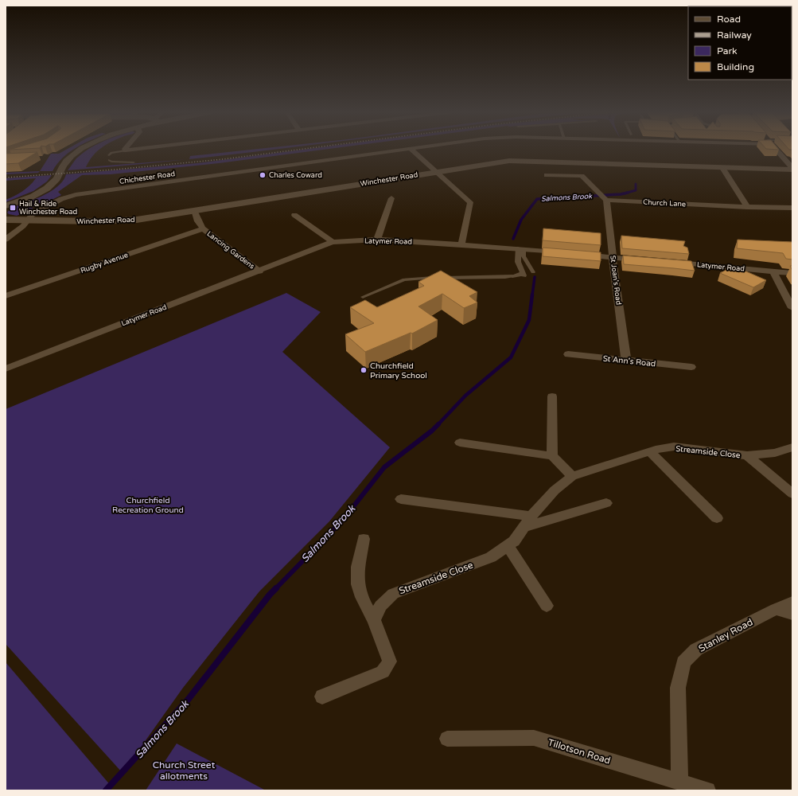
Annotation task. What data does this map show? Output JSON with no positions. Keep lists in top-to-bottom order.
{
  "streets": {
    "street": [
      "Chichester Road",
      "Winchester Road",
      "Church Lane",
      "Latymer Road",
      "Lancing Gardens",
      "Rugby Avenue",
      "St Joan's Road",
      "St Ann's Road",
      "Streamside Close",
      "Stanley Road",
      "Tillotson Road"
    ]
  },
  "crossings": [
    ["Chichester Road", "Winchester Road"],
    ["Winchester Road", "Lancing Gardens"],
    ["Church Lane", "St Joan's Road"],
    ["Latymer Road", "Lancing Gardens"],
    ["Lancing Gardens", "Rugby Avenue"],
    ["St Joan's Road", "St Ann's Road"],
    ["Stanley Road", "Tillotson Road"]
  ],
  "water": ["Salmons Brook"],
  "parks": ["Churchfield Recreation Ground", "Church Street allotments"],
  "places": {
    "other": ["Charles Coward", "Churchfield Primary School"],
    "transit": ["Hail & Ride Winchester Road"]
  },
  "legend": [
    "Road",
    "Railway",
    "Park",
    "Building"
  ]
}
